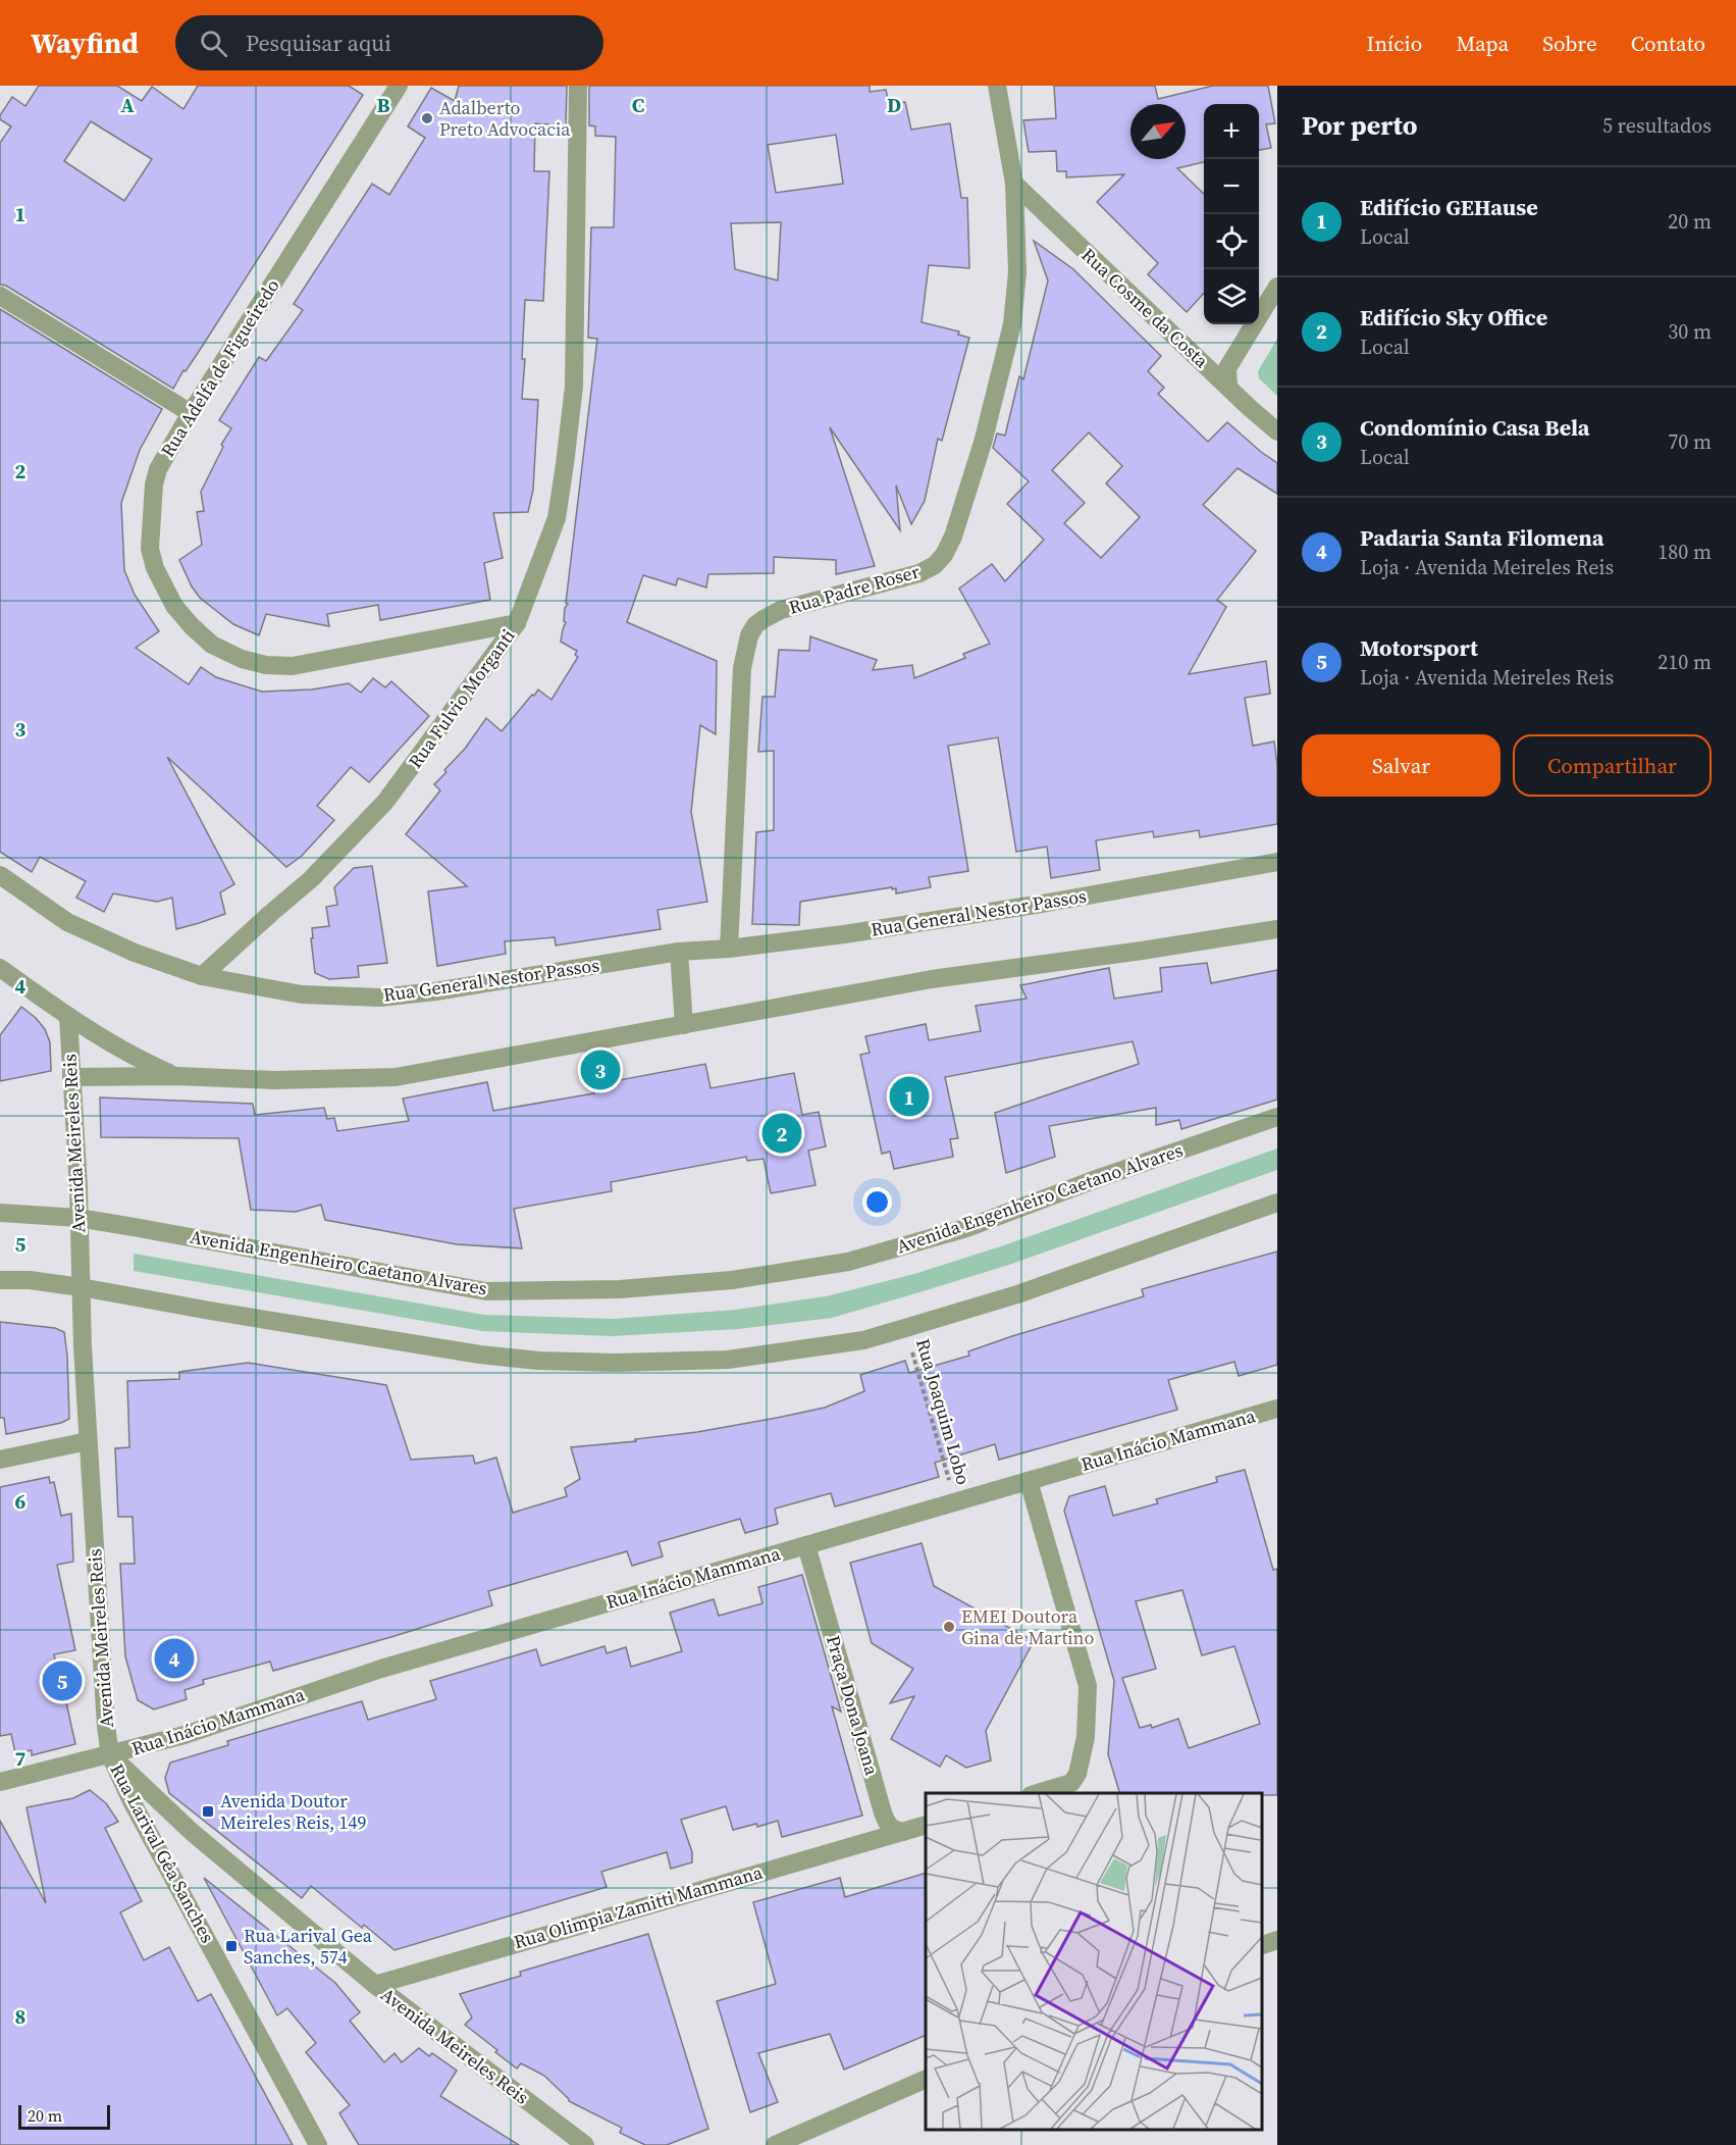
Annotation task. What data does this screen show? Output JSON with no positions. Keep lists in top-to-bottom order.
{
  "streets": {
    "street": [
      "Rua Cosme da Costa",
      "Rua Adelfa de Figueiredo",
      "Rua Padre Roser",
      "Rua Fulvio Morganti",
      "Rua General Nestor Passos",
      "Avenida Meireles Reis",
      "Avenida Engenheiro Caetano Alvares",
      "Rua Inácio Mammana",
      "Praça Dona Joana",
      "Rua Larival Gêa Sanches",
      "Rua Olimpia Zamitti Mammana"
    ],
    "path": ["Rua Joaquim Lobo"]
  },
  "crossings": [
    ["Rua Cosme da Costa", "Rua Padre Roser"],
    ["Rua Adelfa de Figueiredo", "Rua Fulvio Morganti"],
    ["Rua Padre Roser", "Rua General Nestor Passos"],
    ["Rua Fulvio Morganti", "Rua General Nestor Passos"],
    ["Avenida Meireles Reis", "Avenida Engenheiro Caetano Alvares"],
    ["Avenida Meireles Reis", "Rua Inácio Mammana"],
    ["Avenida Meireles Reis", "Rua Larival Gêa Sanches"],
    ["Avenida Meireles Reis", "Rua Olimpia Zamitti Mammana"],
    ["Rua Joaquim Lobo", "Rua Inácio Mammana"],
    ["Rua Inácio Mammana", "Praça Dona Joana"],
    ["Rua Inácio Mammana", "Rua Larival Gêa Sanches"],
    ["Praça Dona Joana", "Rua Olimpia Zamitti Mammana"]
  ],
  "places": {
    "other": ["Adalberto Preto Advocacia", "EMEI Doutora Gina de Martino"],
    "transit": ["Avenida Doutor Meireles Reis, 149", "Rua Larival Gea Sanches, 574"]
  },
  "scale_bar": "20 m",
  "north": "top right",
  "page": {
    "header": "Wayfind",
    "search": "Pesquisar aqui",
    "nav": [
      "Início",
      "Mapa",
      "Sobre",
      "Contato"
    ],
    "heading": ["Por perto", "5 resultados"],
    "map_buttons": ["+", "−"],
    "list": [
      {
        "mark": "1",
        "name": "Edifício GEHause",
        "note": "Local",
        "value": "20 m"
      },
      {
        "mark": "2",
        "name": "Edifício Sky Office",
        "note": "Local",
        "value": "30 m"
      },
      {
        "mark": "3",
        "name": "Condomínio Casa Bela",
        "note": "Local",
        "value": "70 m"
      },
      {
        "mark": "4",
        "name": "Padaria Santa Filomena",
        "note": "Loja · Avenida Meireles Reis",
        "value": "180 m"
      },
      {
        "mark": "5",
        "name": "Motorsport",
        "note": "Loja · Avenida Meireles Reis",
        "value": "210 m"
      }
    ],
    "buttons": ["Salvar", "Compartilhar"],
    "pins": [
      "3",
      "1",
      "2",
      "4",
      "5"
    ],
    "scale": "20 m"
  },
  "grid": {
    "columns": [
      "A",
      "B",
      "C",
      "D"
    ],
    "rows": [
      "1",
      "2",
      "3",
      "4",
      "5",
      "6",
      "7",
      "8"
    ]
  }
}
